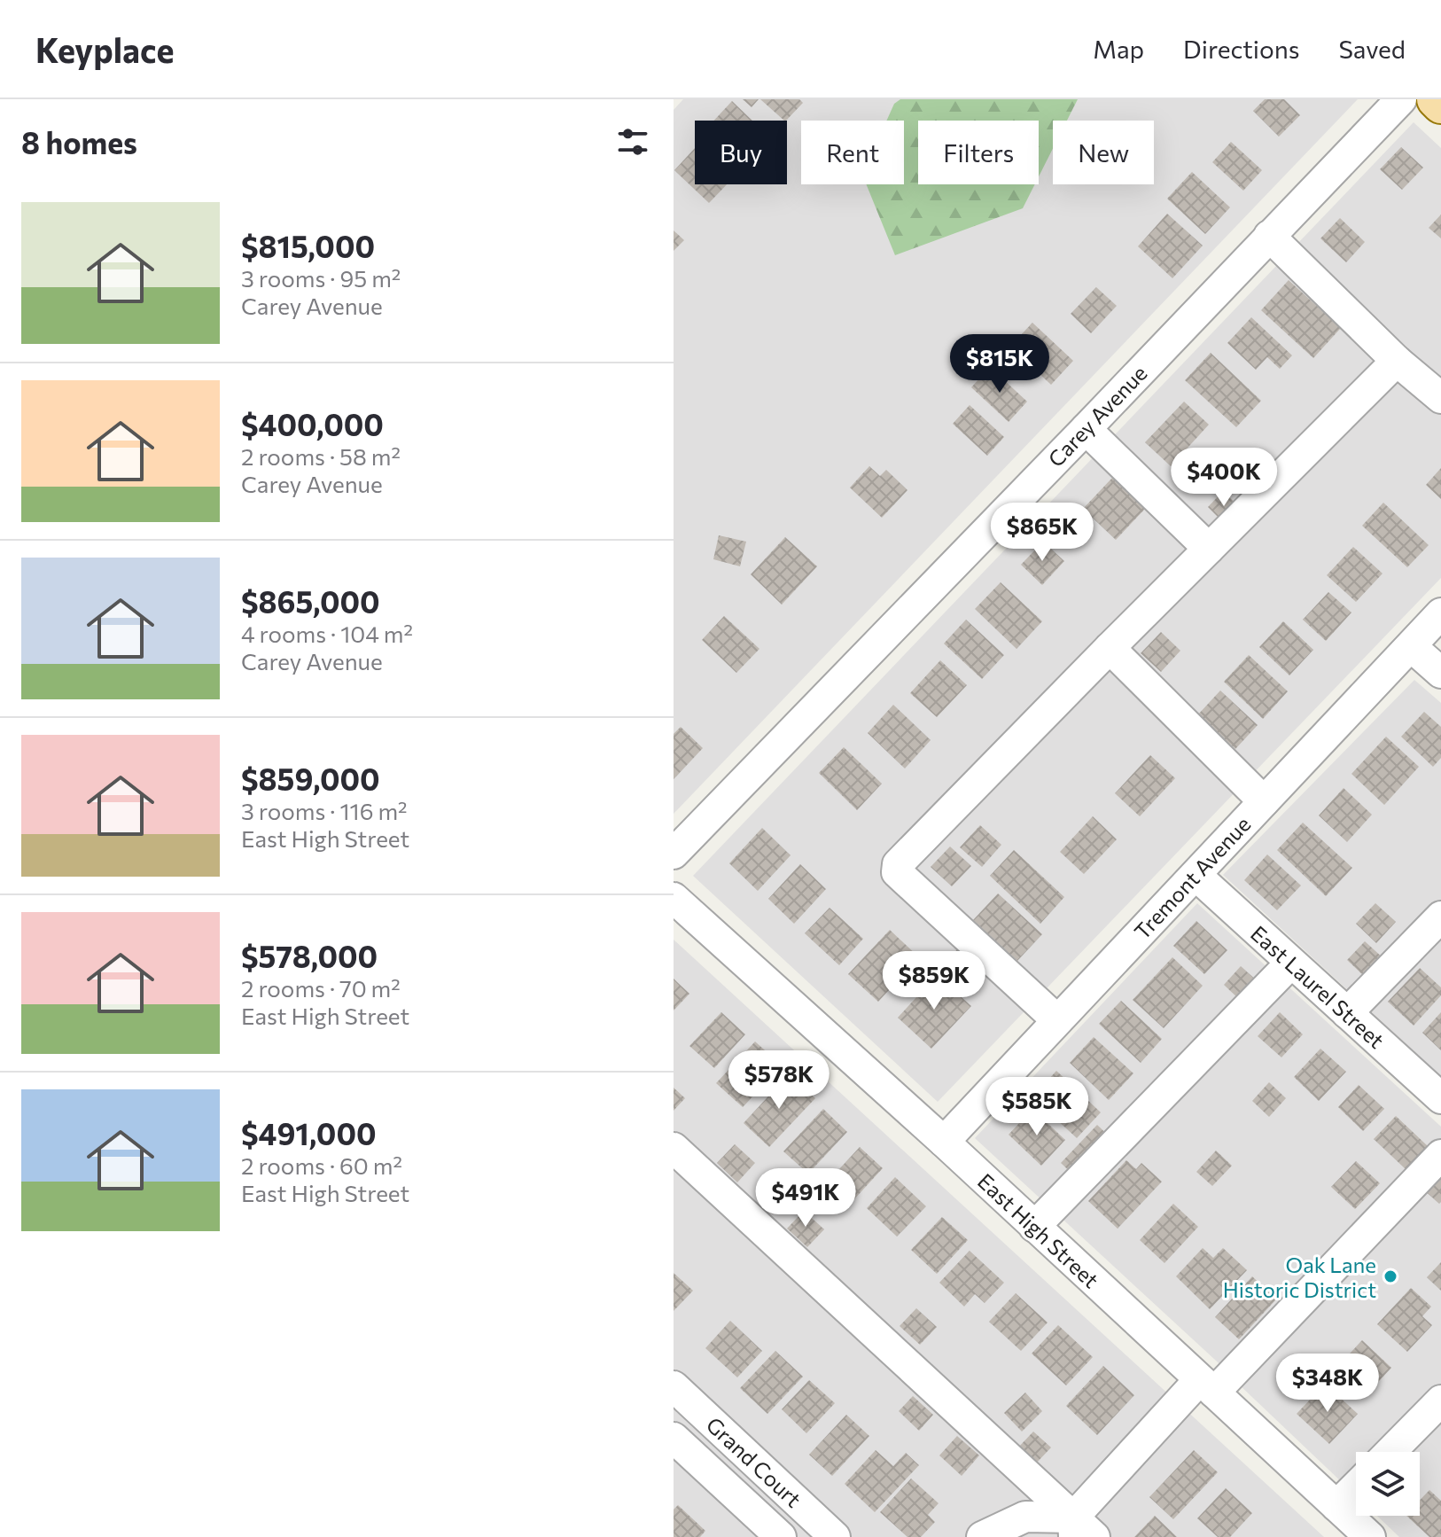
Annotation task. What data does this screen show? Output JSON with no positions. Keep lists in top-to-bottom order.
{
  "streets": {
    "street": [
      "Carey Avenue",
      "Tremont Avenue",
      "East Laurel Street",
      "East High Street",
      "Grand Court"
    ]
  },
  "crossings": [
    ["Tremont Avenue", "East Laurel Street"],
    ["Tremont Avenue", "East High Street"]
  ],
  "places": ["Oak Lane Historic District"],
  "page": {
    "header": "Keyplace",
    "nav": ["Map", "Directions", "Saved"],
    "heading": "8 homes",
    "chip": [
      "Buy",
      "Rent",
      "Filters",
      "New"
    ],
    "list": [
      {
        "name": "$815,000",
        "note": "3 rooms · 95 m² · Carey Avenue"
      },
      {
        "name": "$400,000",
        "note": "2 rooms · 58 m² · Carey Avenue"
      },
      {
        "name": "$865,000",
        "note": "4 rooms · 104 m² · Carey Avenue"
      },
      {
        "name": "$859,000",
        "note": "3 rooms · 116 m² · East High Street"
      },
      {
        "name": "$578,000",
        "note": "2 rooms · 70 m² · East High Street"
      },
      {
        "name": "$491,000",
        "note": "2 rooms · 60 m² · East High Street"
      }
    ],
    "price": [
      "$815K",
      "$400K",
      "$865K",
      "$859K",
      "$578K",
      "$585K",
      "$491K",
      "$348K"
    ]
  }
}
